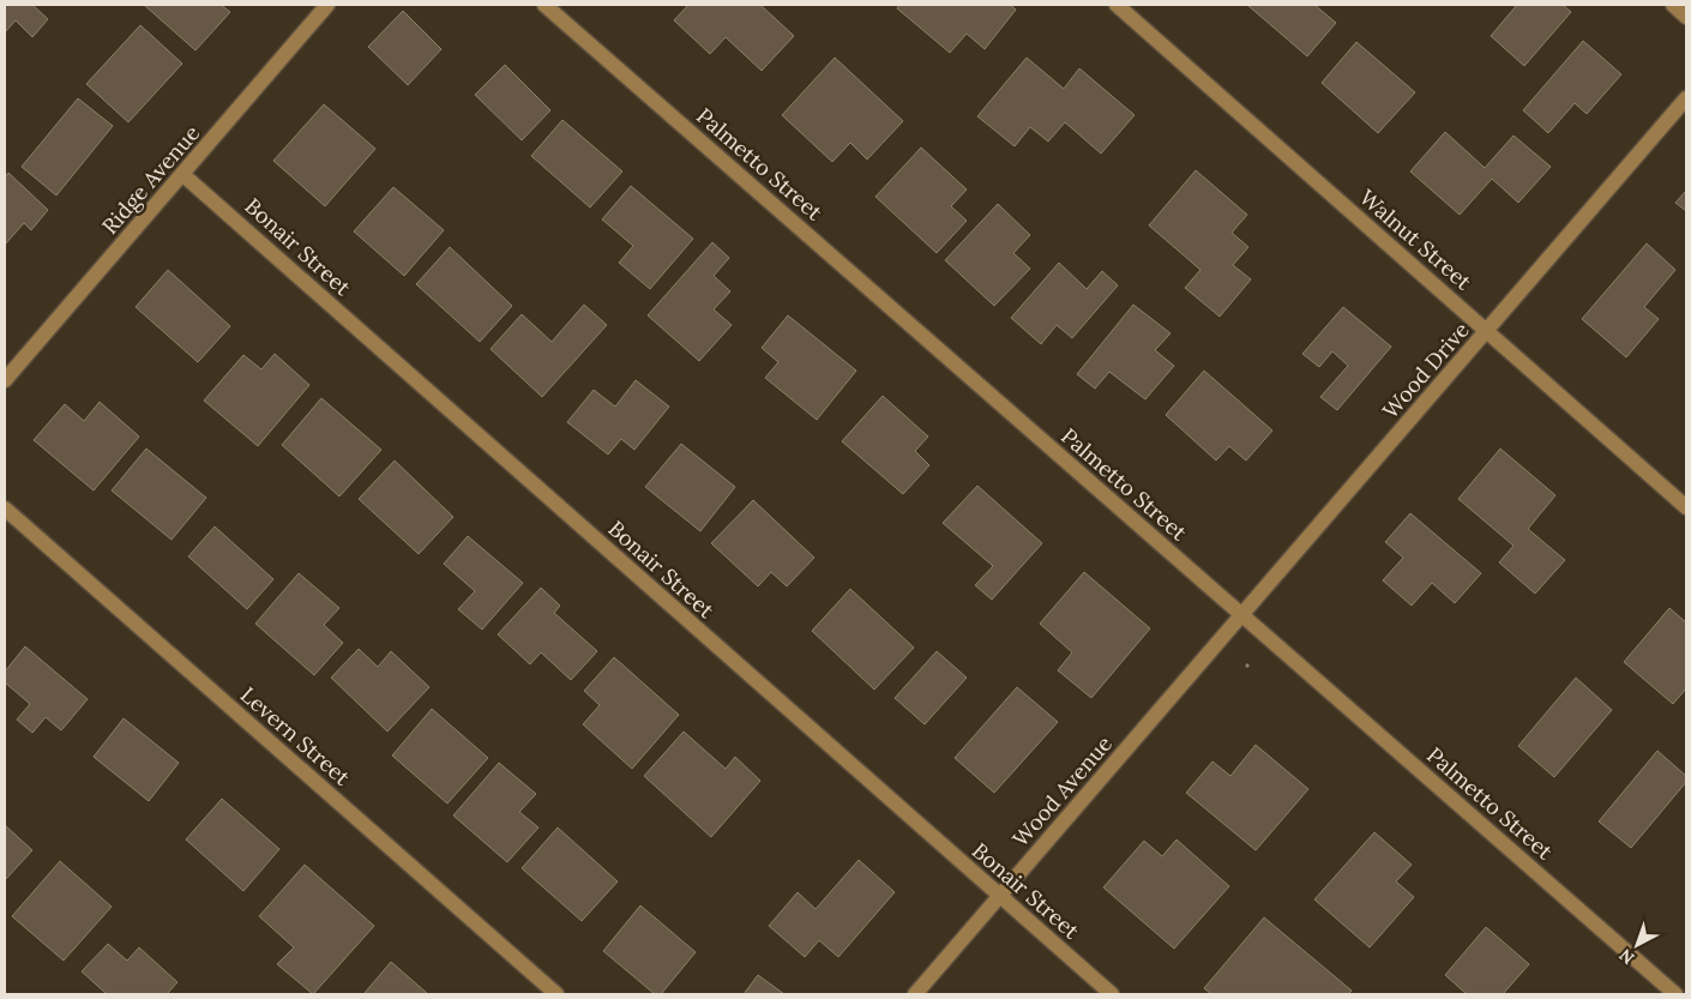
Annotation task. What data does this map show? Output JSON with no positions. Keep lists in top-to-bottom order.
{
  "streets": {
    "street": [
      "Palmetto Street",
      "Ridge Avenue",
      "Walnut Street",
      "Bonair Street",
      "Wood Drive",
      "Levern Street",
      "Wood Avenue"
    ]
  },
  "crossings": [
    ["Palmetto Street", "Wood Drive"],
    ["Palmetto Street", "Wood Avenue"],
    ["Ridge Avenue", "Bonair Street"],
    ["Walnut Street", "Wood Drive"],
    ["Bonair Street", "Wood Avenue"],
    ["Wood Drive", "Wood Avenue"]
  ],
  "north": "bottom left"
}
